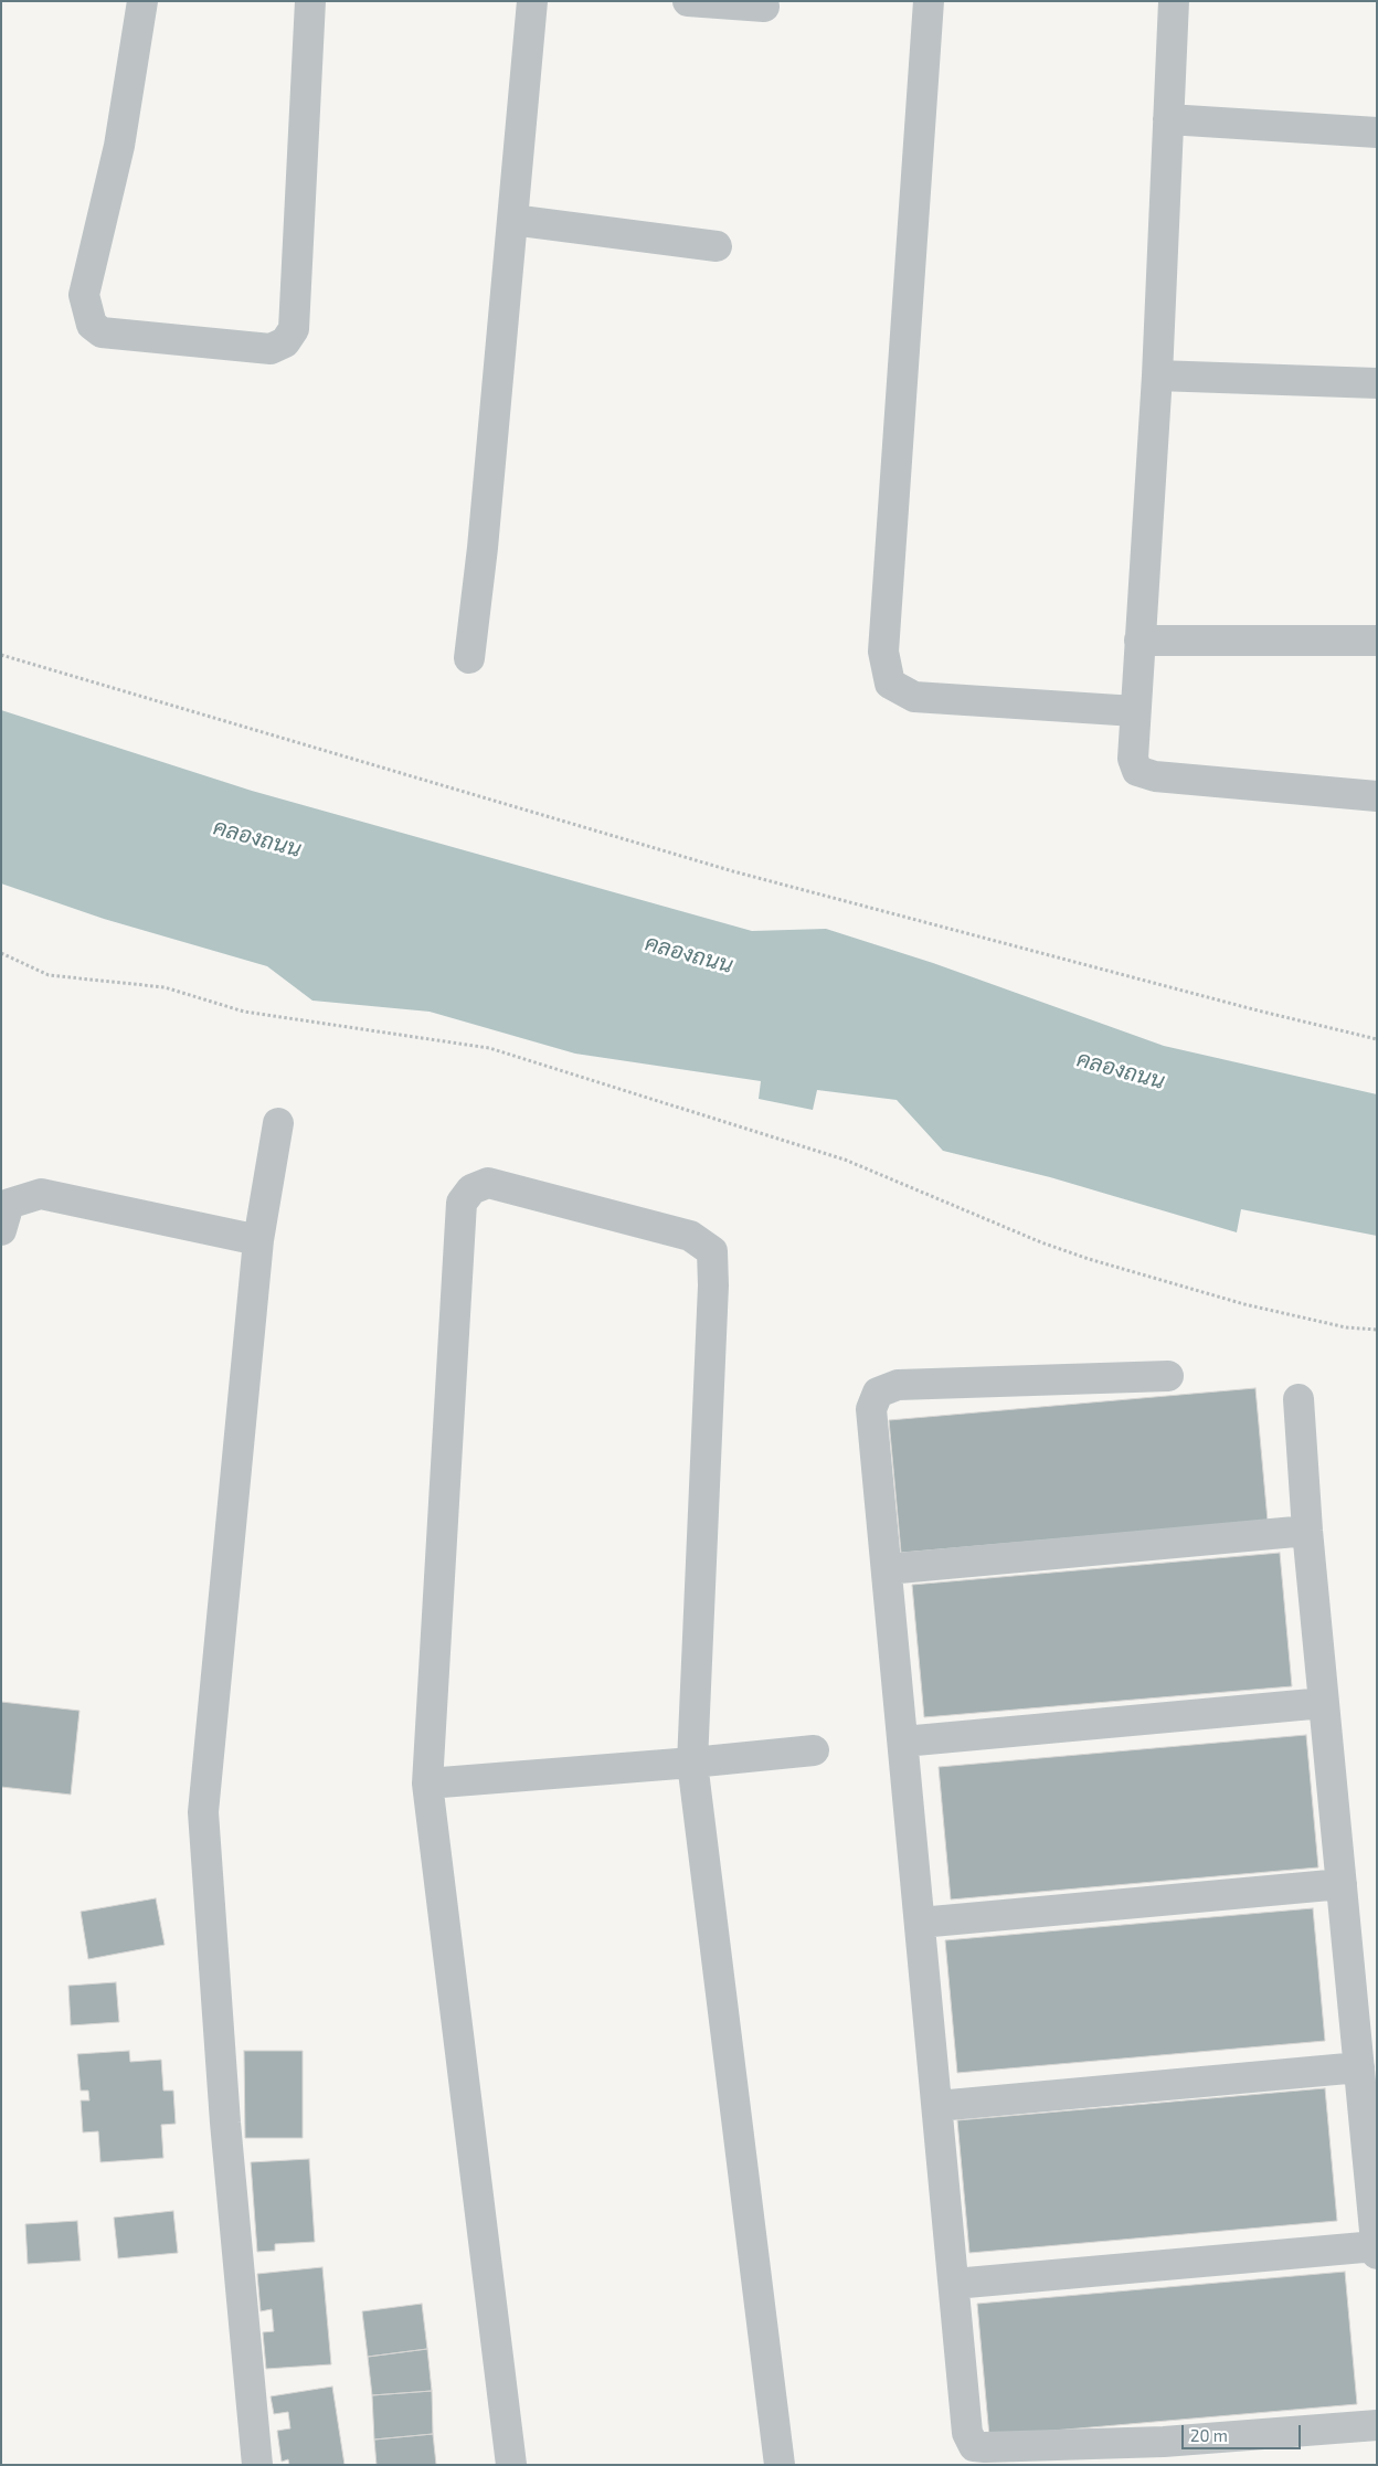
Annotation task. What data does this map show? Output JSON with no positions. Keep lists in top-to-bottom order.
{
  "water": ["คลองถนน"],
  "scale_bar": "20 m"
}
